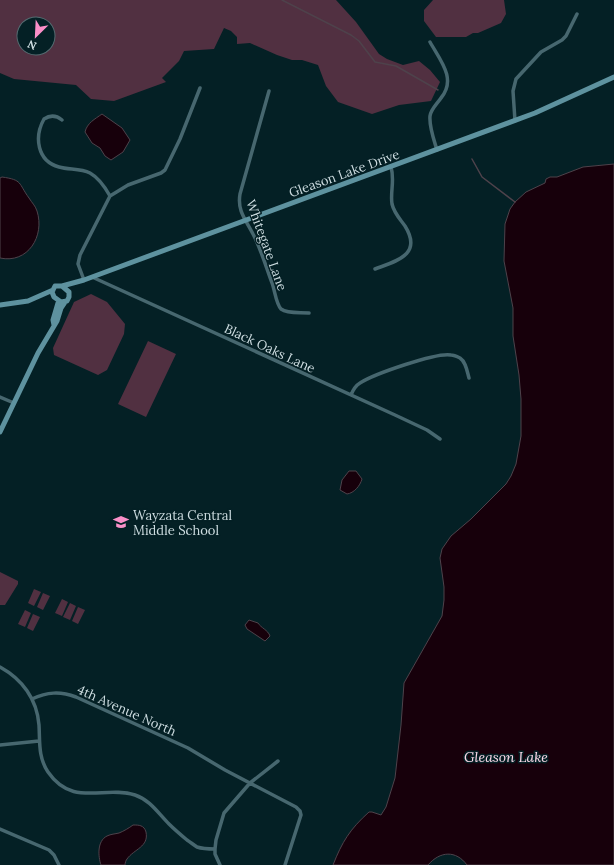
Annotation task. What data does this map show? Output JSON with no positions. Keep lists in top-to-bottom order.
{
  "streets": {
    "main road": ["Gleason Lake Drive"],
    "street": ["Whitegate Lane", "Black Oaks Lane", "4th Avenue North"]
  },
  "crossings": [
    ["Gleason Lake Drive", "Whitegate Lane"],
    ["Gleason Lake Drive", "Black Oaks Lane"]
  ],
  "water": ["Gleason Lake"],
  "places": {
    "school or university": ["Wayzata Central Middle School"]
  },
  "north": "bottom left"
}
